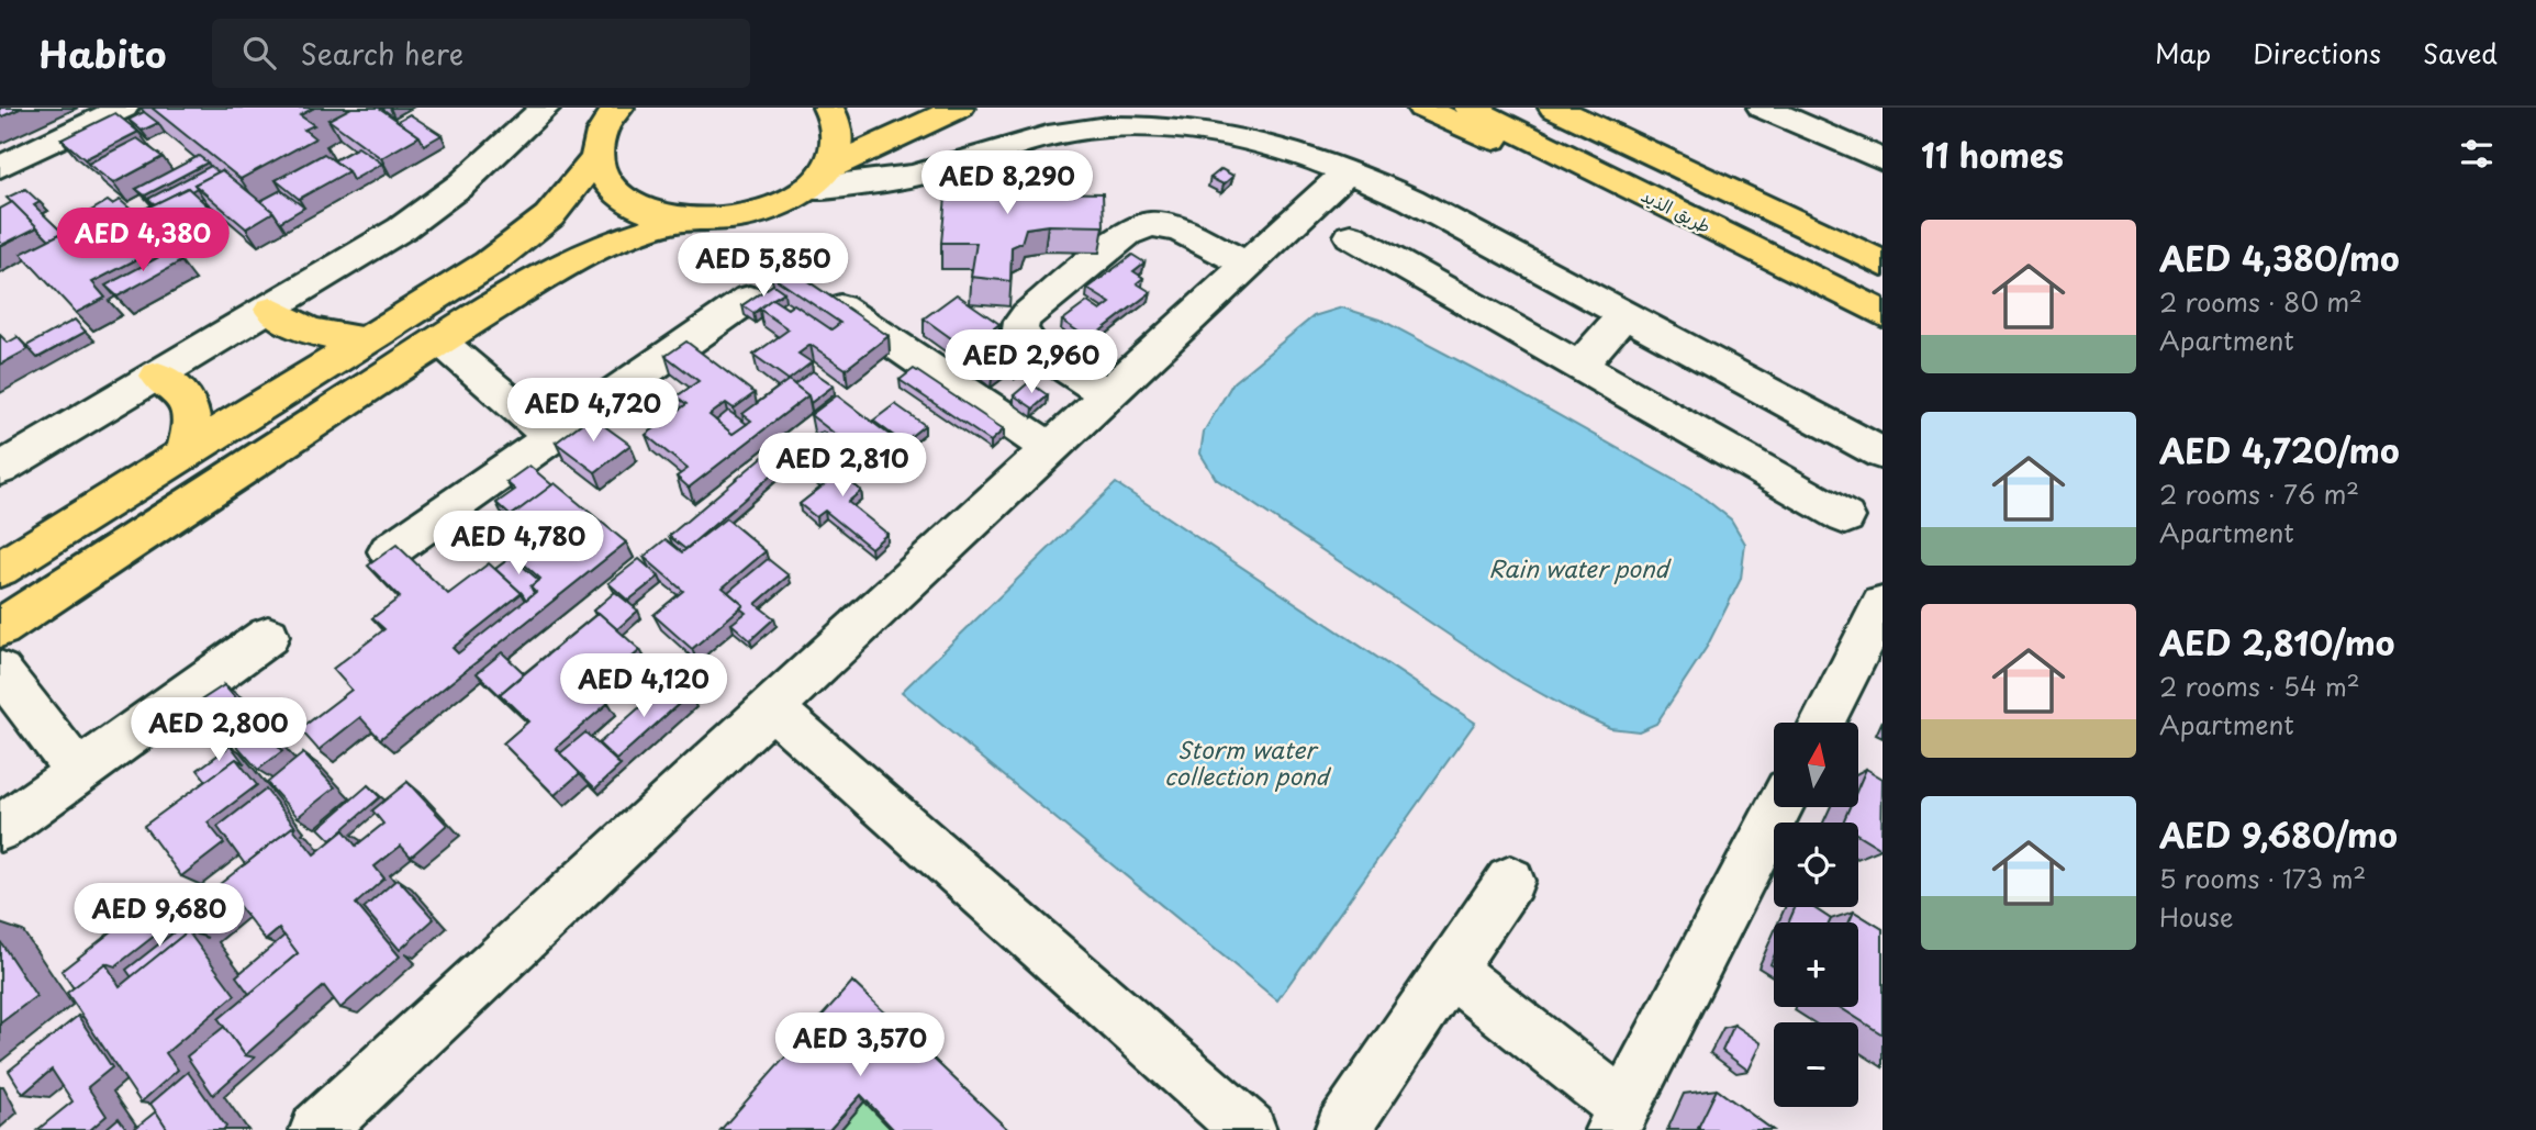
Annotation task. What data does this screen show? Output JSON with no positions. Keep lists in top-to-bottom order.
{
  "streets": {
    "main road": ["طريق الذيد"]
  },
  "water": ["Rain water pond", "Storm water collection pond"],
  "north": "top",
  "page": {
    "header": "Habito",
    "search": "Search here",
    "nav": ["Map", "Directions", "Saved"],
    "heading": "11 homes",
    "price": [
      "AED 8,290",
      "AED 4,380",
      "AED 5,850",
      "AED 2,960",
      "AED 4,720",
      "AED 2,810",
      "AED 4,780",
      "AED 4,120",
      "AED 2,800",
      "AED 9,680",
      "AED 3,570"
    ],
    "list": [
      {
        "name": "AED 4,380/mo",
        "note": "2 rooms · 80 m² · Apartment"
      },
      {
        "name": "AED 4,720/mo",
        "note": "2 rooms · 76 m² · Apartment"
      },
      {
        "name": "AED 2,810/mo",
        "note": "2 rooms · 54 m² · Apartment"
      },
      {
        "name": "AED 9,680/mo",
        "note": "5 rooms · 173 m² · House"
      }
    ],
    "map_buttons": ["+", "−"]
  }
}
